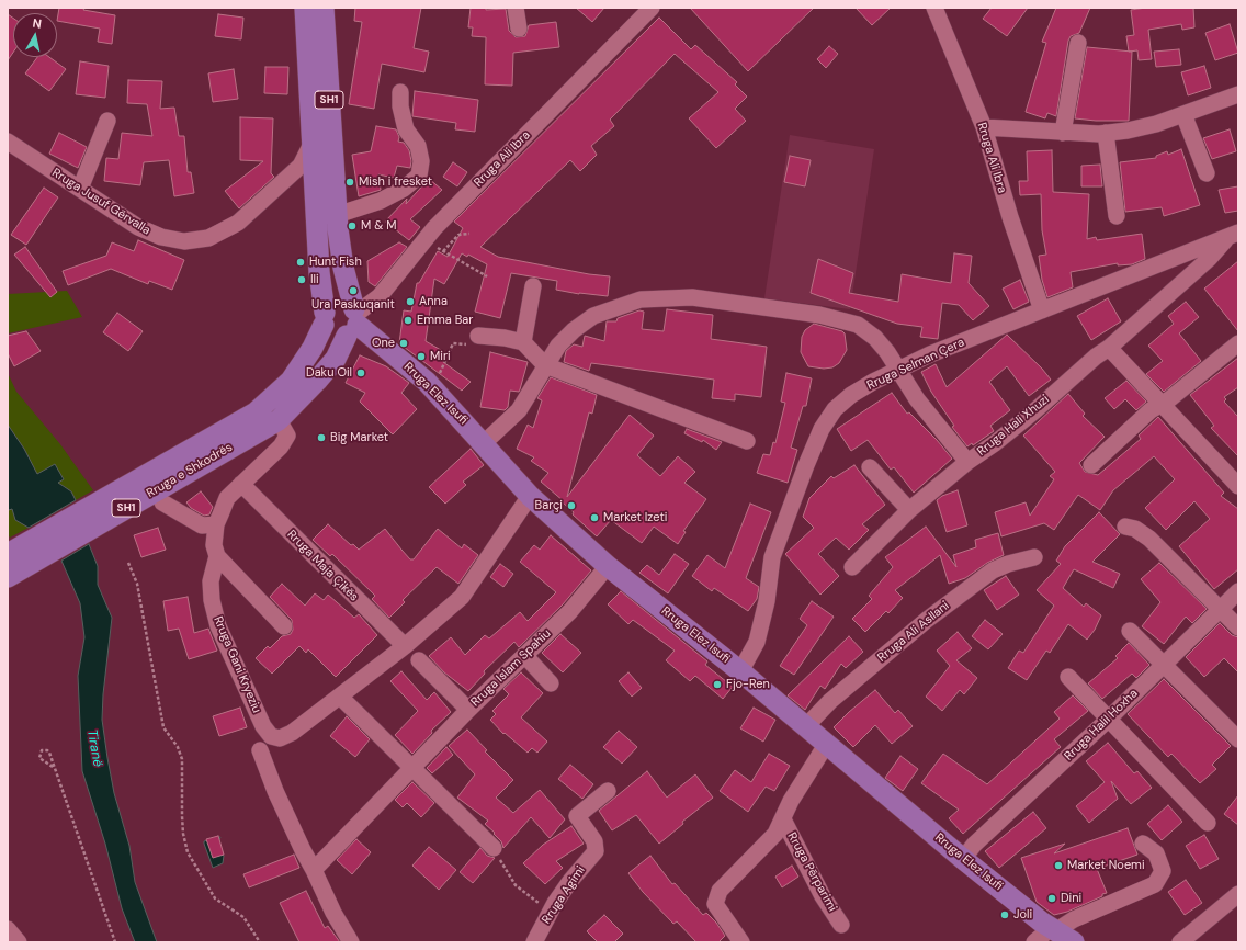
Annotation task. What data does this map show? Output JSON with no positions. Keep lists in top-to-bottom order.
{
  "streets": {
    "main road": ["SH1", "Rruga Elez Isufi", "Rruga e Shkodrës"],
    "street": [
      "Rruga Ali Ibra",
      "Rruga Jusuf Gërvalla",
      "Rruga Selman Çera",
      "Rruga Hali Xhuzi",
      "Rruga Maja Çikës",
      "Rruga Ali Asllani",
      "Rruga Gani Kryeziu",
      "Rruga Islam Spahiu",
      "Rruga Halil Hoxha",
      "Rruga Përparimi",
      "Rruga Agimi"
    ]
  },
  "crossings": [
    ["SH1", "Rruga Ali Ibra"],
    ["SH1", "Rruga Jusuf Gërvalla"],
    ["SH1", "Rruga Elez Isufi"],
    ["SH1", "Rruga e Shkodrës"],
    ["Rruga Ali Ibra", "Rruga Selman Çera"],
    ["Rruga Ali Ibra", "Rruga Elez Isufi"],
    ["Rruga Ali Ibra", "Rruga e Shkodrës"],
    ["Rruga Selman Çera", "Rruga Elez Isufi"],
    ["Rruga Selman Çera", "Rruga Hali Xhuzi"],
    ["Rruga Elez Isufi", "Rruga Hali Xhuzi"],
    ["Rruga Elez Isufi", "Rruga e Shkodrës"],
    ["Rruga Elez Isufi", "Rruga Ali Asllani"],
    ["Rruga Elez Isufi", "Rruga Islam Spahiu"],
    ["Rruga Elez Isufi", "Rruga Halil Hoxha"],
    ["Rruga Elez Isufi", "Rruga Përparimi"],
    ["Rruga e Shkodrës", "Rruga Gani Kryeziu"],
    ["Rruga Maja Çikës", "Rruga Gani Kryeziu"]
  ],
  "water": ["Tiranë"],
  "places": [
    "Mish i fresket",
    "M & M",
    "Hunt Fish",
    "Ili",
    "Ura Paskuqanit",
    "Anna",
    "Emma Bar",
    "One",
    "Miri",
    "Daku Oil",
    "Big Market",
    "Barçi",
    "Market Izeti",
    "Fjo-Ren",
    "Market Noemi",
    "Dini",
    "Joli"
  ],
  "north": "top"
}
